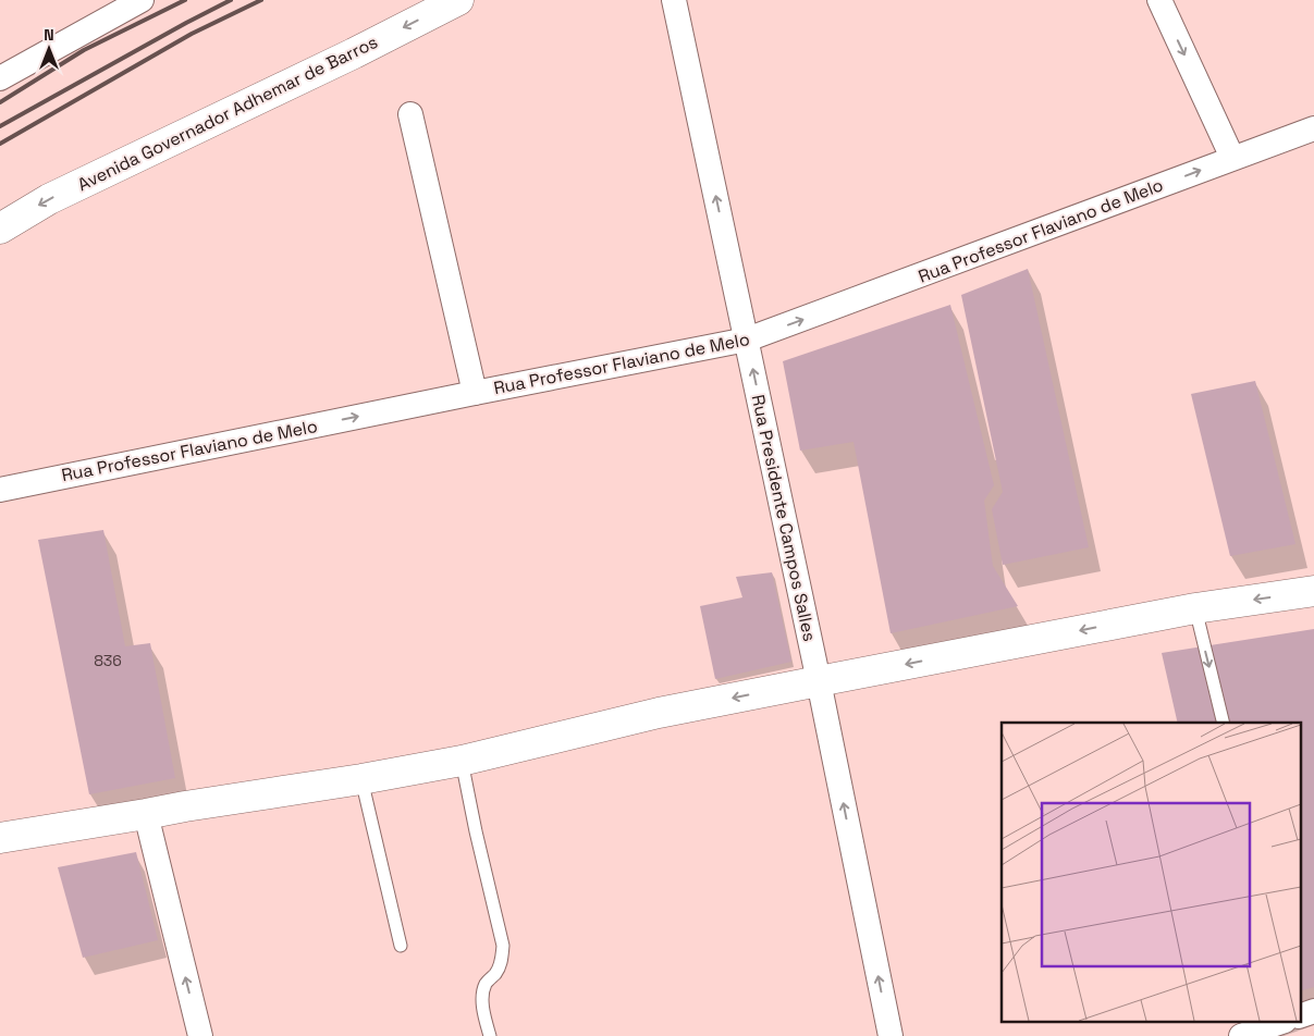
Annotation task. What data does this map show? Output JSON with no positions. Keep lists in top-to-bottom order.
{
  "streets": {
    "main road": ["Avenida Governador Adhemar de Barros"],
    "street": ["Rua Professor Flaviano de Melo", "Rua Presidente Campos Salles"]
  },
  "crossings": [
    ["Rua Professor Flaviano de Melo", "Rua Presidente Campos Salles"]
  ],
  "one_way": ["Avenida Governador Adhemar de Barros", "Rua Professor Flaviano de Melo", "Rua Presidente Campos Salles"],
  "house_numbers": ["836"],
  "north": "top"
}
